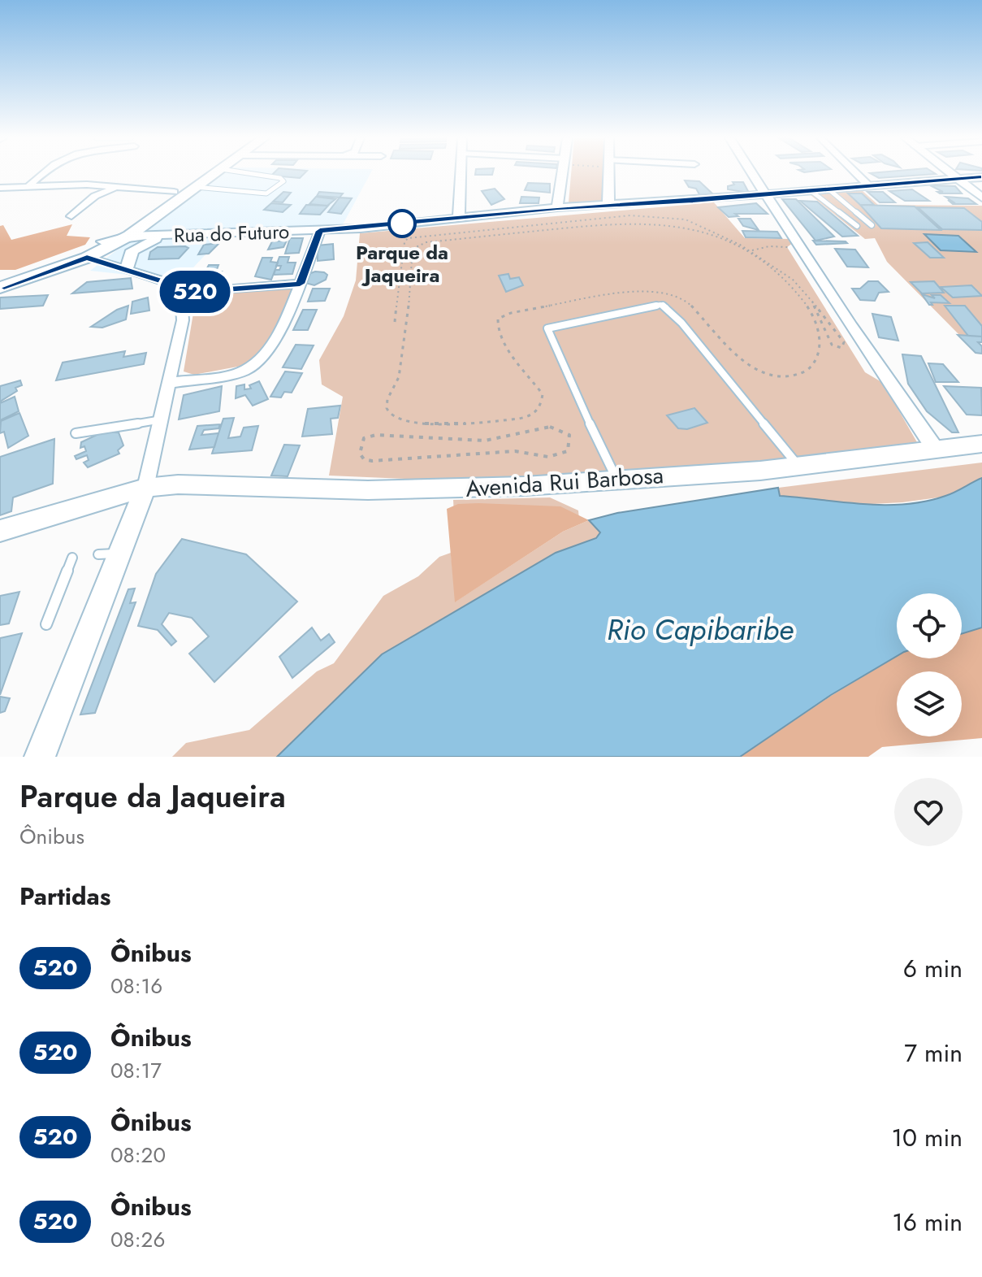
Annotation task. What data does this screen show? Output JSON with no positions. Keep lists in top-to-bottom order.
{
  "streets": {
    "main road": ["Avenida Rui Barbosa"],
    "street": ["Rua do Futuro"]
  },
  "water": ["Rio Capibaribe"],
  "places": ["Parque da Jaqueira"],
  "lines": ["bus line 520"],
  "page": {
    "on_map": "520",
    "heading": [
      ["Parque da Jaqueira", "Ônibus"],
      "Partidas"
    ],
    "list": [
      {
        "mark": "520",
        "name": "Ônibus",
        "note": "08:16",
        "value": "6 min"
      },
      {
        "mark": "520",
        "name": "Ônibus",
        "note": "08:17",
        "value": "7 min"
      },
      {
        "mark": "520",
        "name": "Ônibus",
        "note": "08:20",
        "value": "10 min"
      },
      {
        "mark": "520",
        "name": "Ônibus",
        "note": "08:26",
        "value": "16 min"
      }
    ]
  }
}
